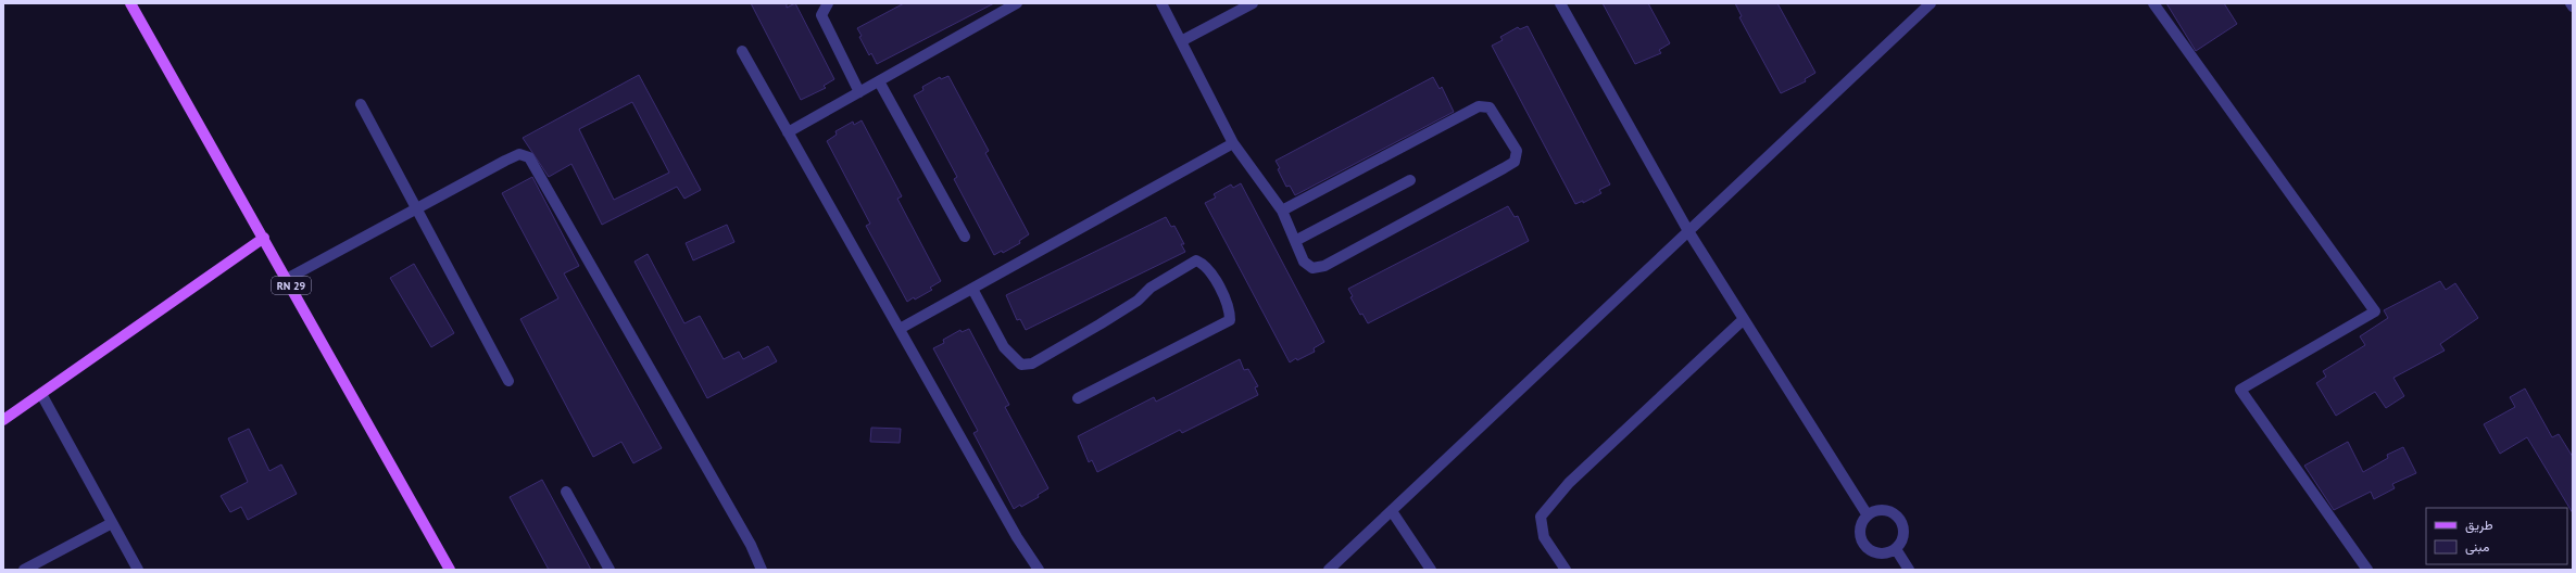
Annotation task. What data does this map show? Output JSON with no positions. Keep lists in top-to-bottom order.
{
  "streets": {
    "main road": ["RN 29"]
  },
  "legend": ["طريق", "مبنى"]
}
